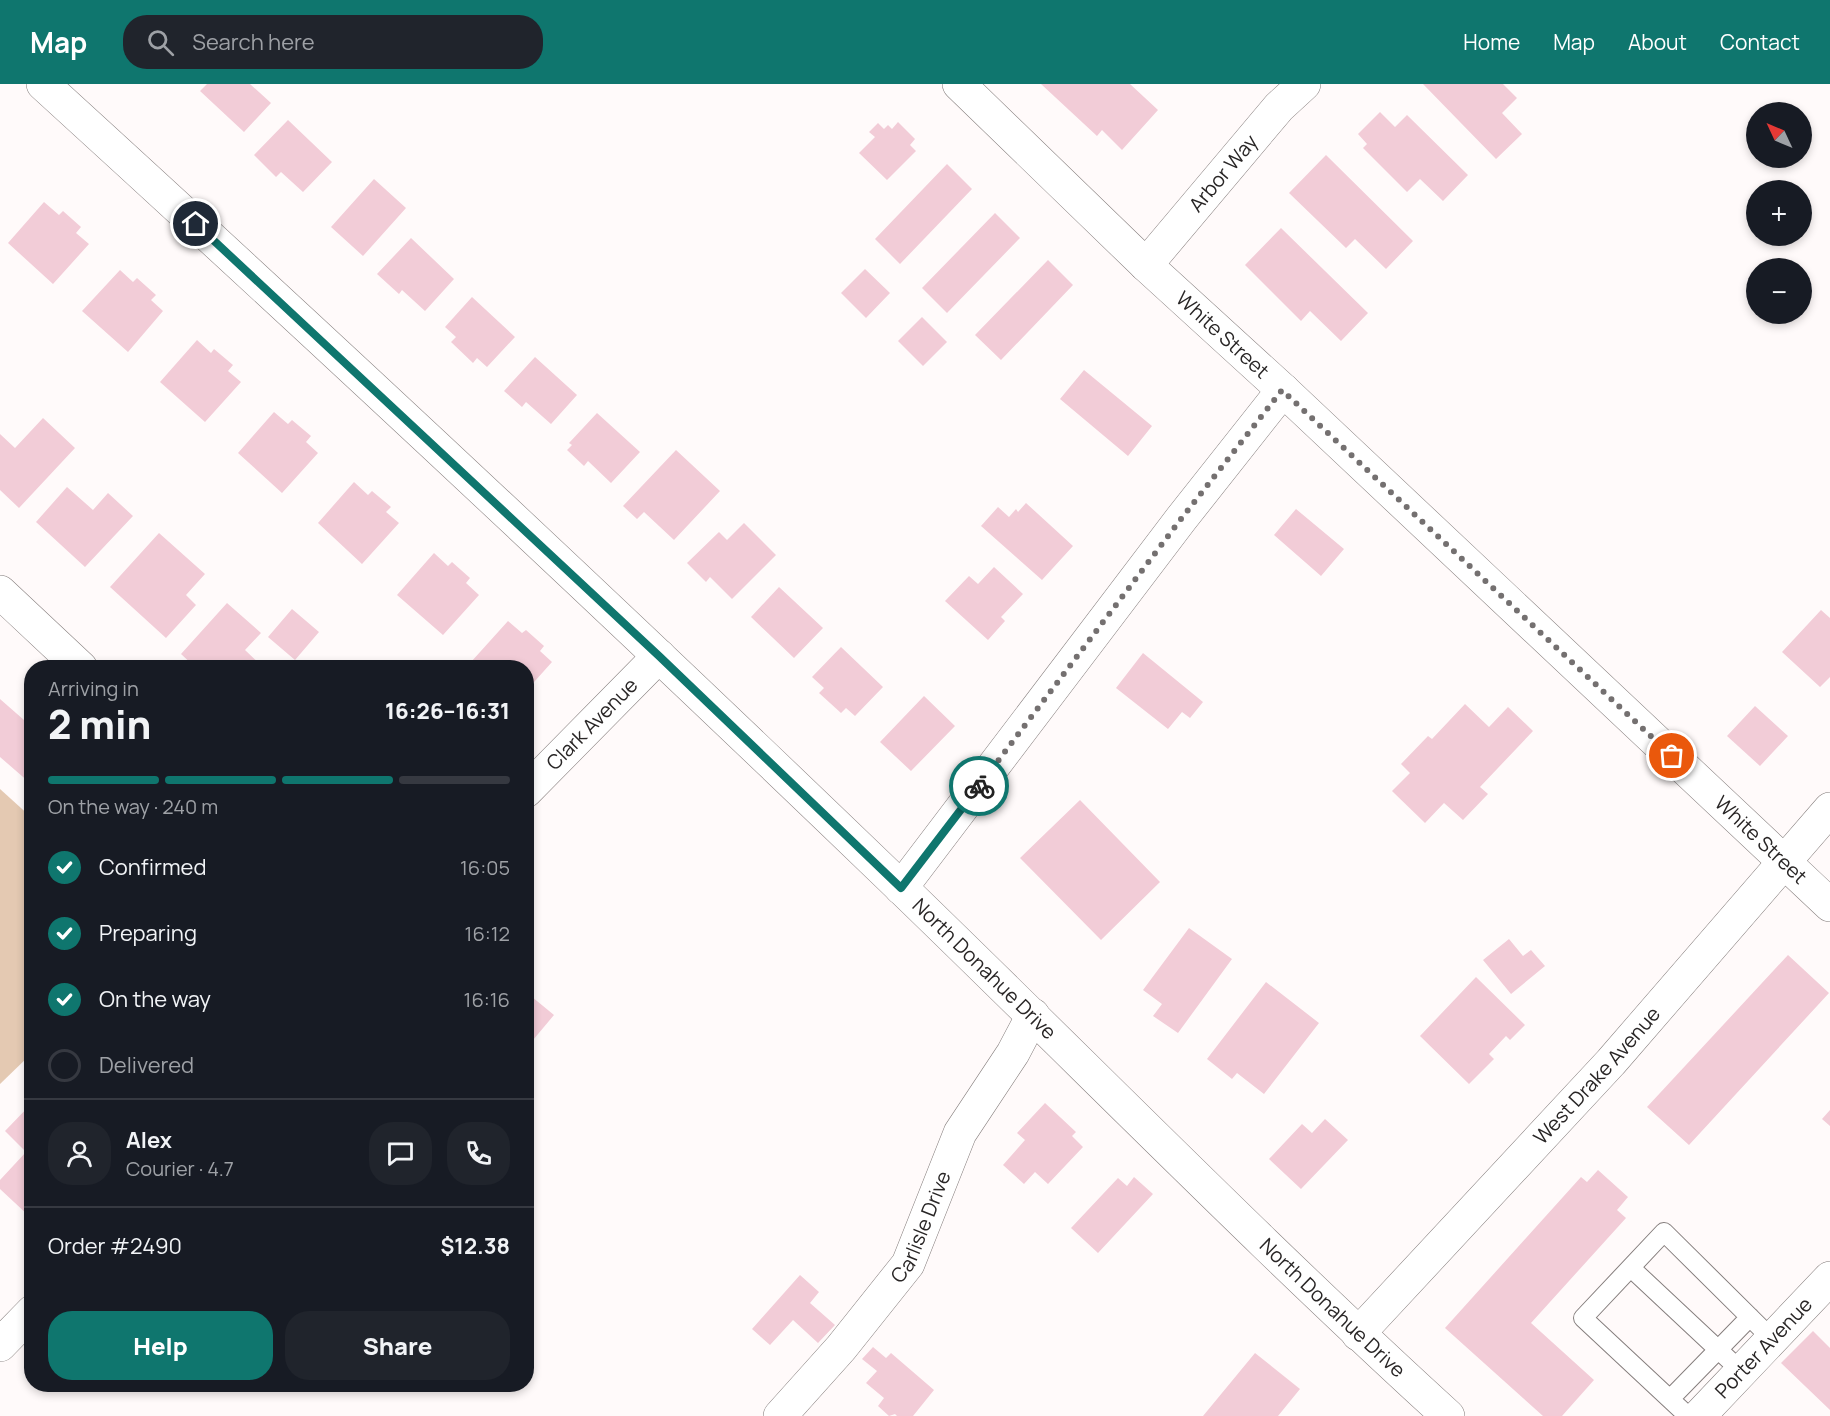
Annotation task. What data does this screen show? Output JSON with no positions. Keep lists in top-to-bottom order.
{
  "streets": {
    "street": [
      "Arbor Way",
      "White Street",
      "Clark Avenue",
      "North Donahue Drive",
      "West Drake Avenue",
      "Carlisle Drive",
      "Porter Avenue"
    ]
  },
  "crossings": [
    ["Arbor Way", "White Street"],
    ["White Street", "West Drake Avenue"],
    ["Clark Avenue", "North Donahue Drive"],
    ["North Donahue Drive", "West Drake Avenue"],
    ["North Donahue Drive", "Carlisle Drive"]
  ],
  "north": "top left",
  "page": {
    "header": "Map",
    "search": "Search here",
    "nav": [
      "Home",
      "Map",
      "About",
      "Contact"
    ],
    "map_buttons": ["+", "−"],
    "heading": ["2 min", "Arriving in", "16:26–16:31"],
    "panel": [
      "Alex",
      "Courier · 4.7",
      "Order #2490",
      "$12.38"
    ],
    "bar": "On the way · 240 m",
    "list": [
      ["Confirmed", "16:05"],
      ["Preparing", "16:12"],
      ["On the way", "16:16"],
      "Delivered"
    ],
    "buttons": ["Help", "Share"]
  }
}
